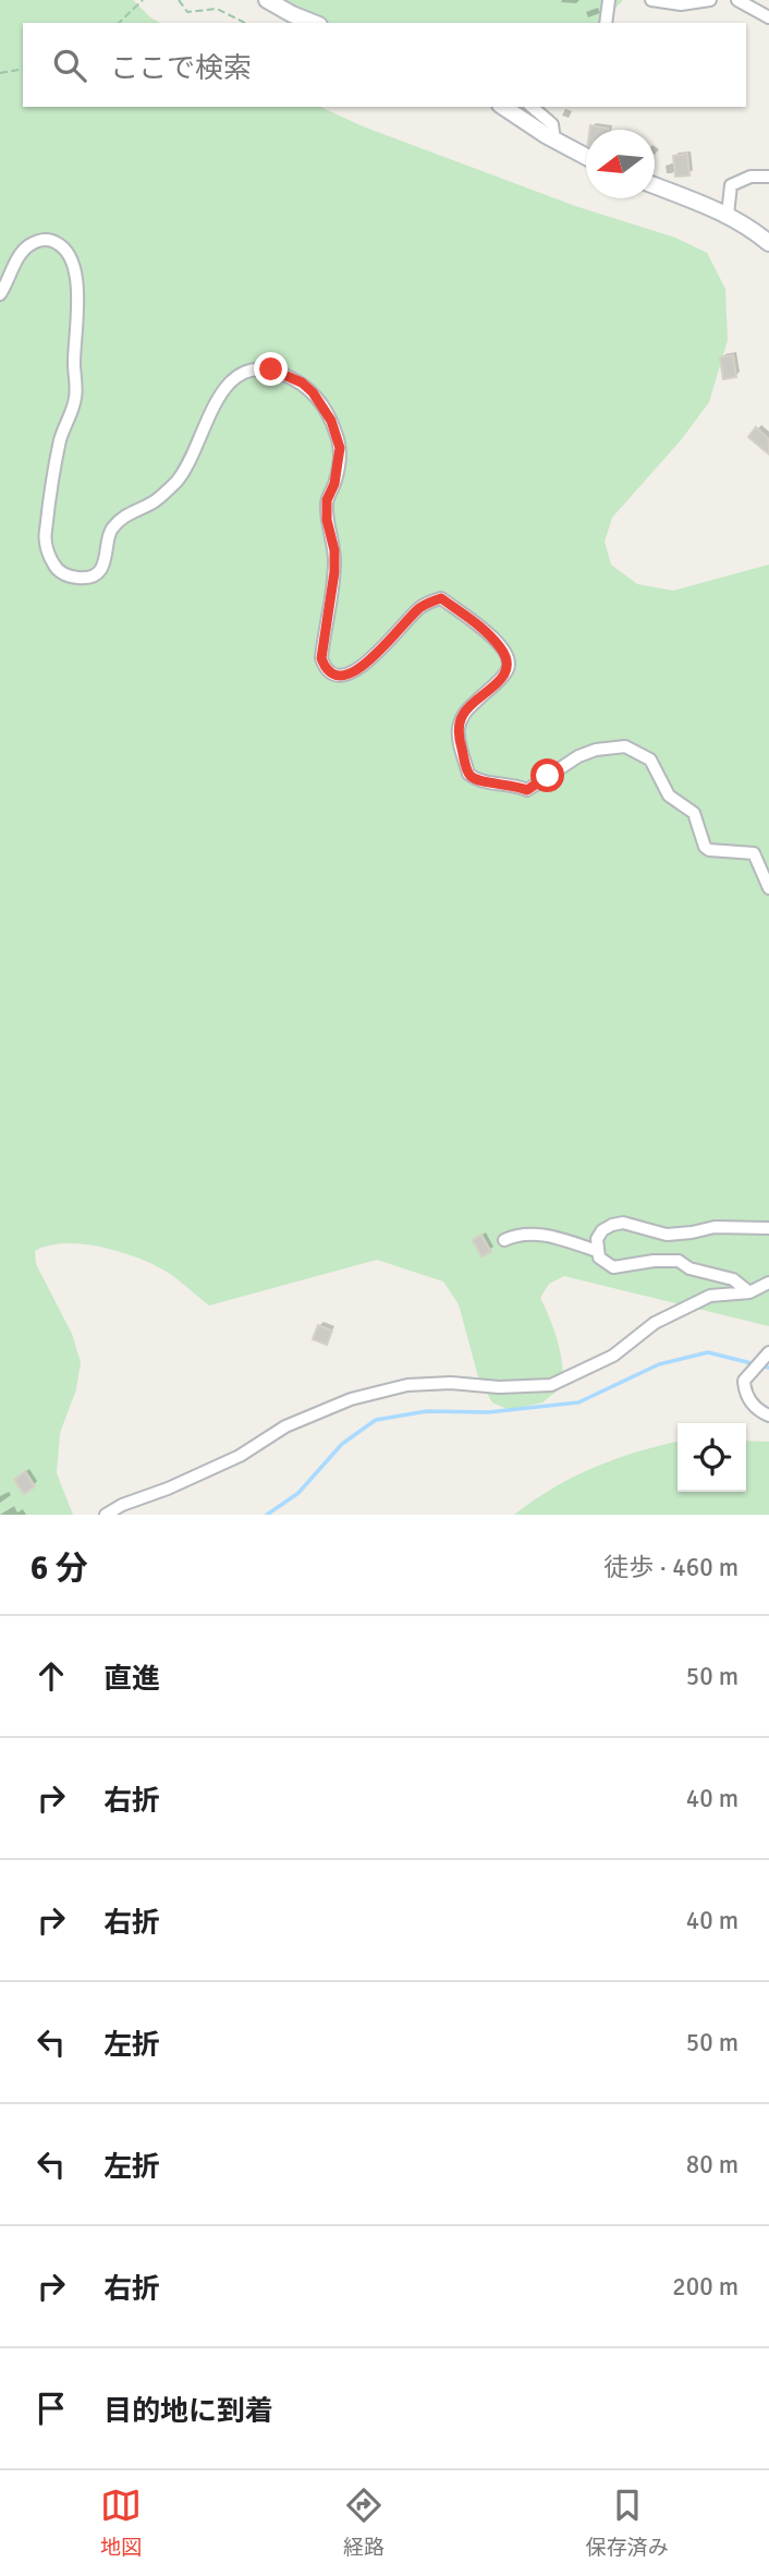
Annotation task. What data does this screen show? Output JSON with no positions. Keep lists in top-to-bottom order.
{
  "north": "left",
  "page": {
    "search": "ここで検索",
    "heading": ["6 分", "徒歩 · 460 m"],
    "list": [
      ["直進", "50 m"],
      ["右折", "40 m"],
      ["右折", "40 m"],
      ["左折", "50 m"],
      ["左折", "80 m"],
      ["右折", "200 m"],
      "目的地に到着"
    ],
    "nav": ["地図", "経路", "保存済み"]
  }
}
